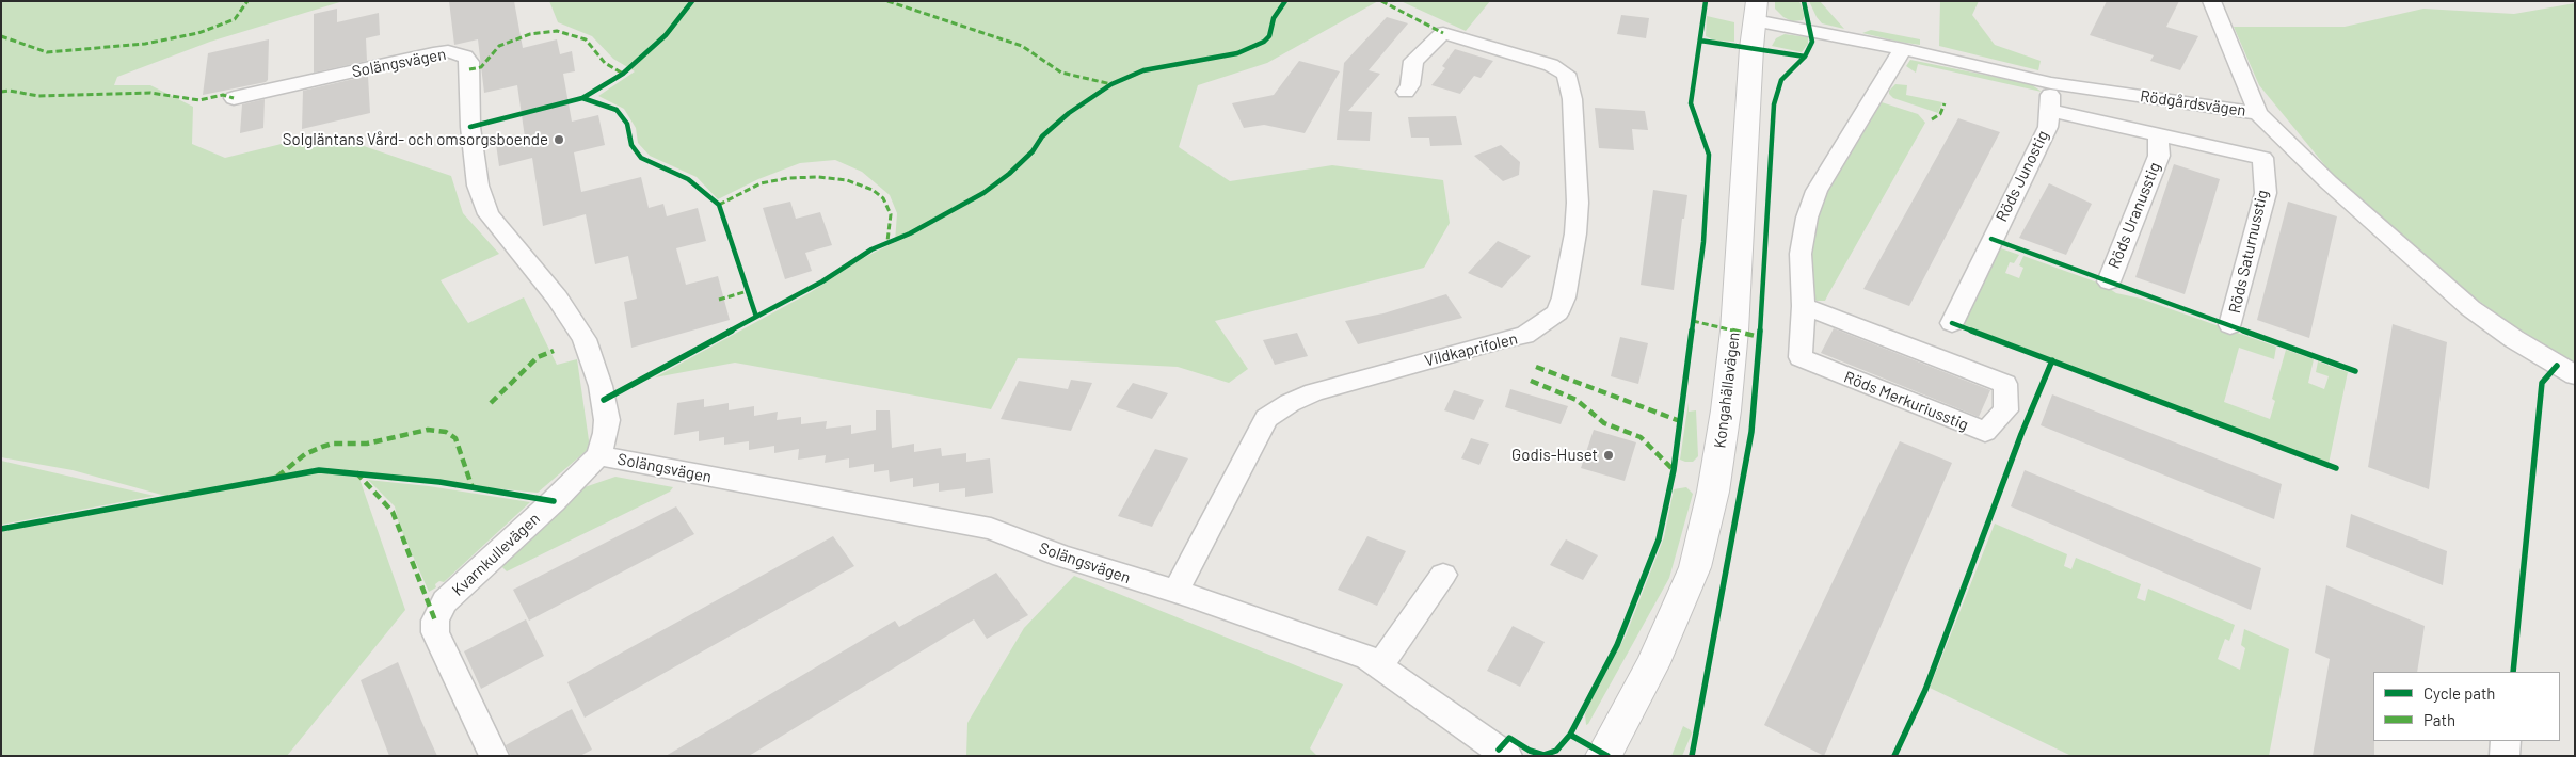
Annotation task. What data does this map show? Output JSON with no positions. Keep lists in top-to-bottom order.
{
  "streets": {
    "street": [
      "Solängsvägen",
      "Rödgårdsvägen",
      "Röds Junostig",
      "Röds Uranusstig",
      "Röds Saturnusstig",
      "Vildkaprifolen",
      "Kongahällavägen",
      "Röds Merkuriusstig",
      "Kvarnkullevägen"
    ]
  },
  "crossings": [
    ["Solängsvägen", "Vildkaprifolen"],
    ["Solängsvägen", "Kvarnkullevägen"],
    ["Rödgårdsvägen", "Röds Junostig"],
    ["Rödgårdsvägen", "Kongahällavägen"],
    ["Rödgårdsvägen", "Röds Merkuriusstig"],
    ["Röds Uranusstig", "Röds Saturnusstig"]
  ],
  "places": ["Solgläntans Vård- och omsorgsboende", "Godis-Huset"],
  "legend": ["Cycle path", "Path"]
}
